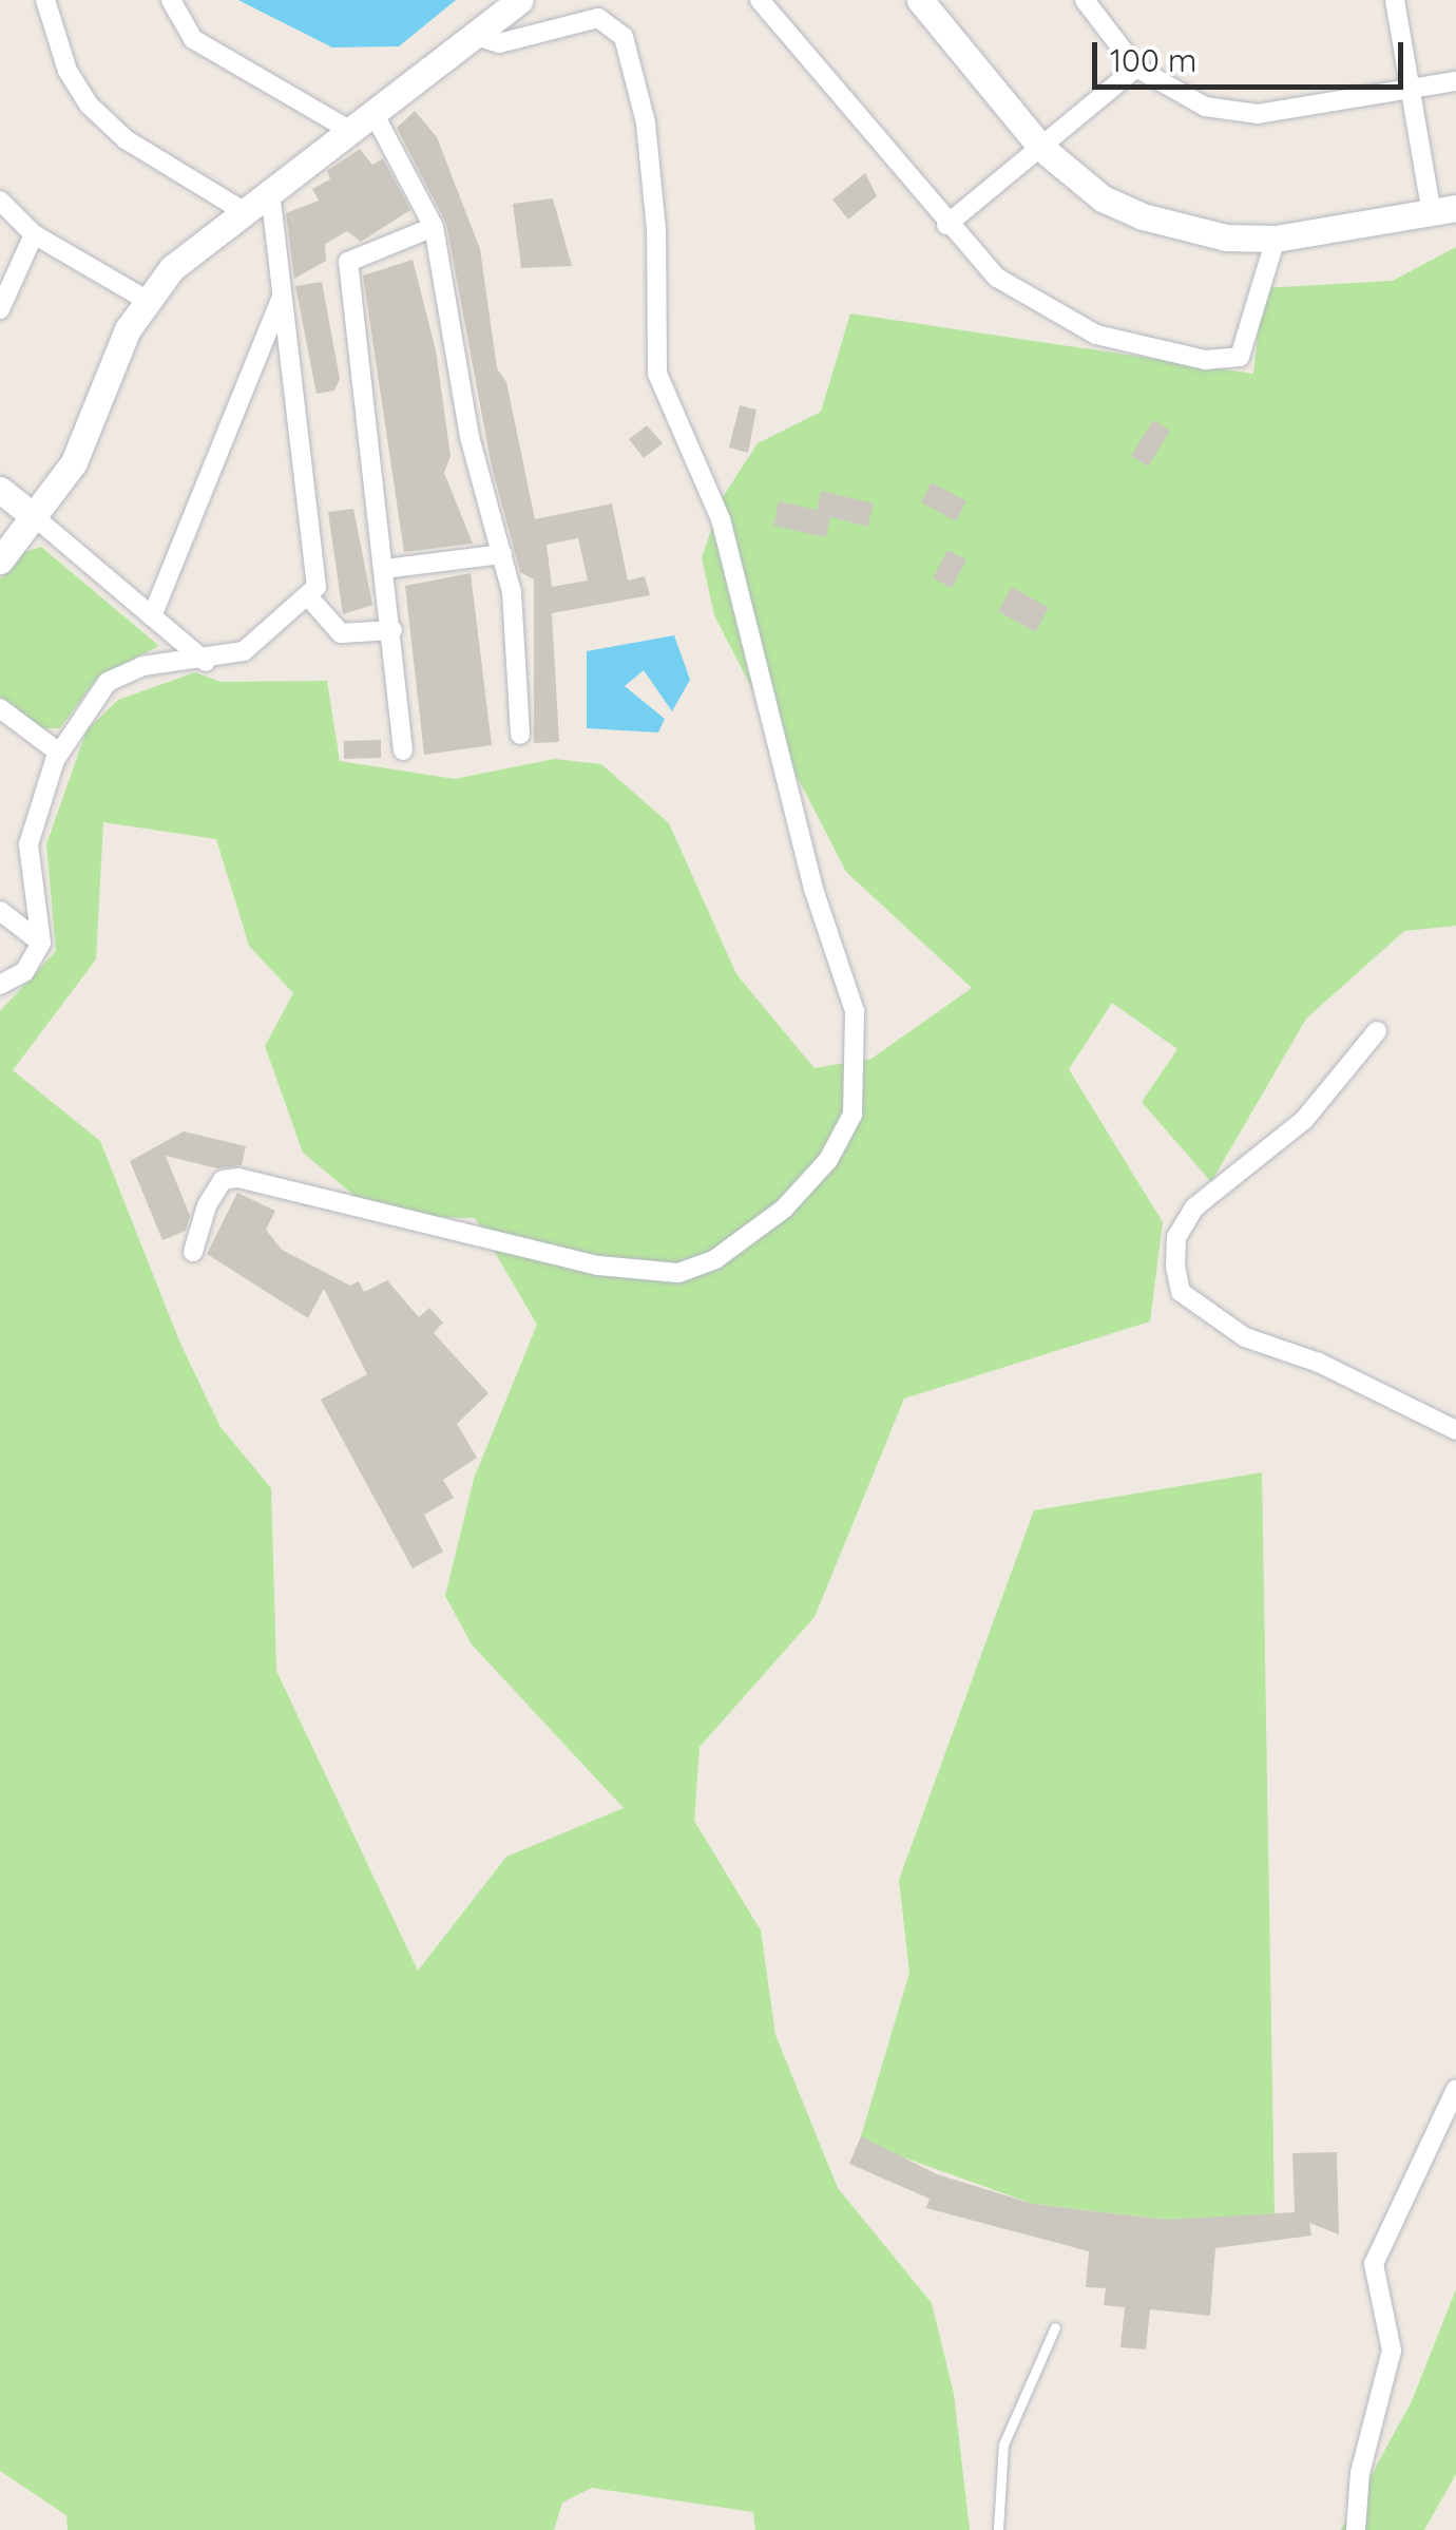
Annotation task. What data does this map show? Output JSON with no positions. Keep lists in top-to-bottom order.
{
  "scale_bar": "100 m"
}
